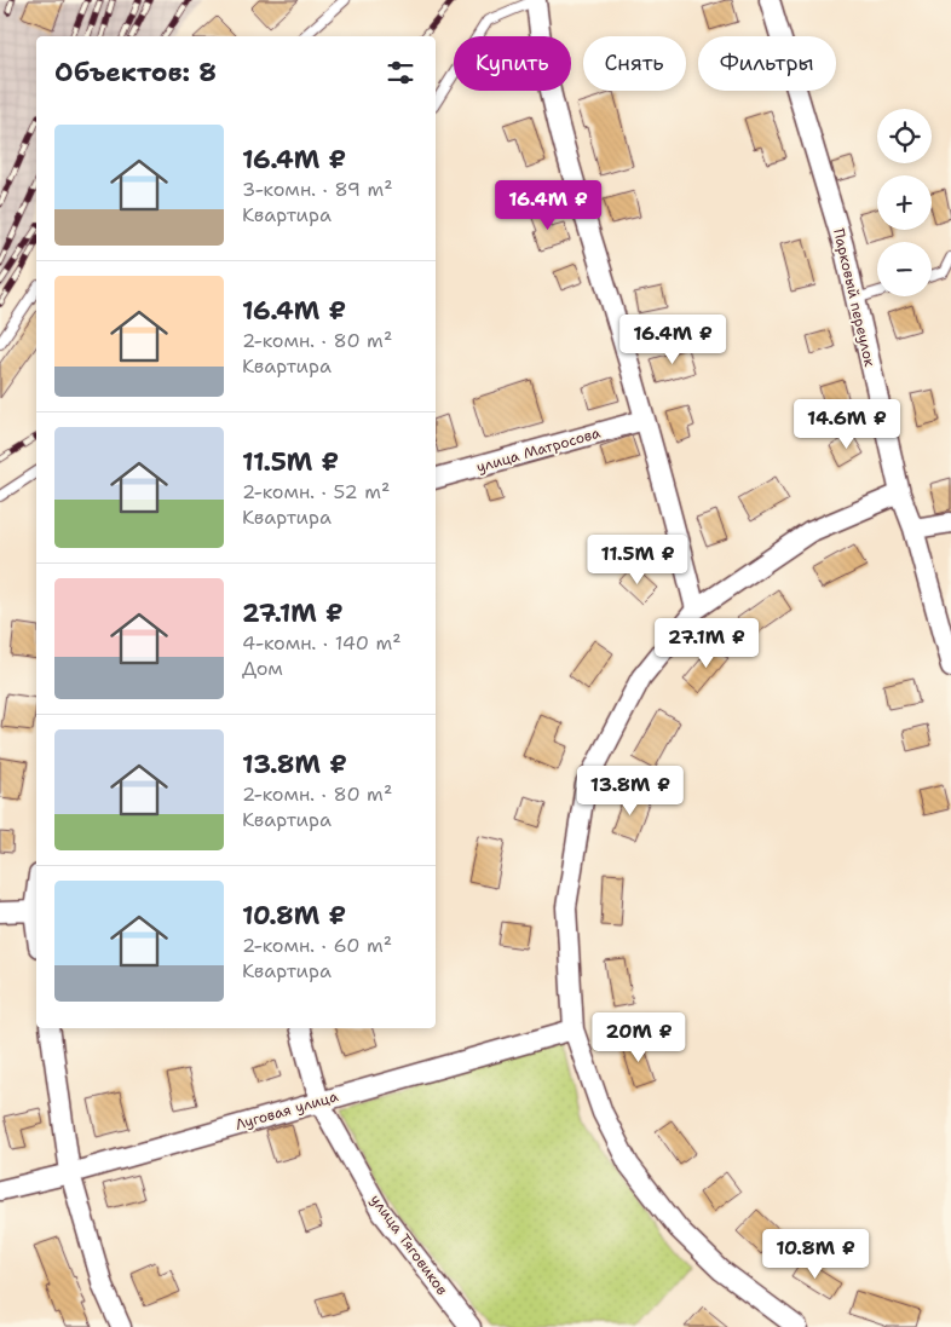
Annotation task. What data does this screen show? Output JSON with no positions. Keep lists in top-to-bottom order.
{
  "streets": {
    "street": [
      "Парковый переулок",
      "улица Матросова",
      "Луговая улица",
      "улица Тяговиков"
    ]
  },
  "crossings": [
    ["Луговая улица", "улица Тяговиков"]
  ],
  "page": {
    "chip": ["Купить", "Снять", "Фильтры"],
    "heading": "Объектов: 8",
    "map_buttons": ["+", "−"],
    "list": [
      {
        "name": "16.4M ₽",
        "note": "3-комн. · 89 m² · Квартира"
      },
      {
        "name": "16.4M ₽",
        "note": "2-комн. · 80 m² · Квартира"
      },
      {
        "name": "11.5M ₽",
        "note": "2-комн. · 52 m² · Квартира"
      },
      {
        "name": "27.1M ₽",
        "note": "4-комн. · 140 m² · Дом"
      },
      {
        "name": "13.8M ₽",
        "note": "2-комн. · 80 m² · Квартира"
      },
      {
        "name": "10.8M ₽",
        "note": "2-комн. · 60 m² · Квартира"
      }
    ],
    "price": [
      "16.4M ₽",
      "16.4M ₽",
      "14.6M ₽",
      "11.5M ₽",
      "27.1M ₽",
      "13.8M ₽",
      "20M ₽",
      "10.8M ₽"
    ]
  }
}
